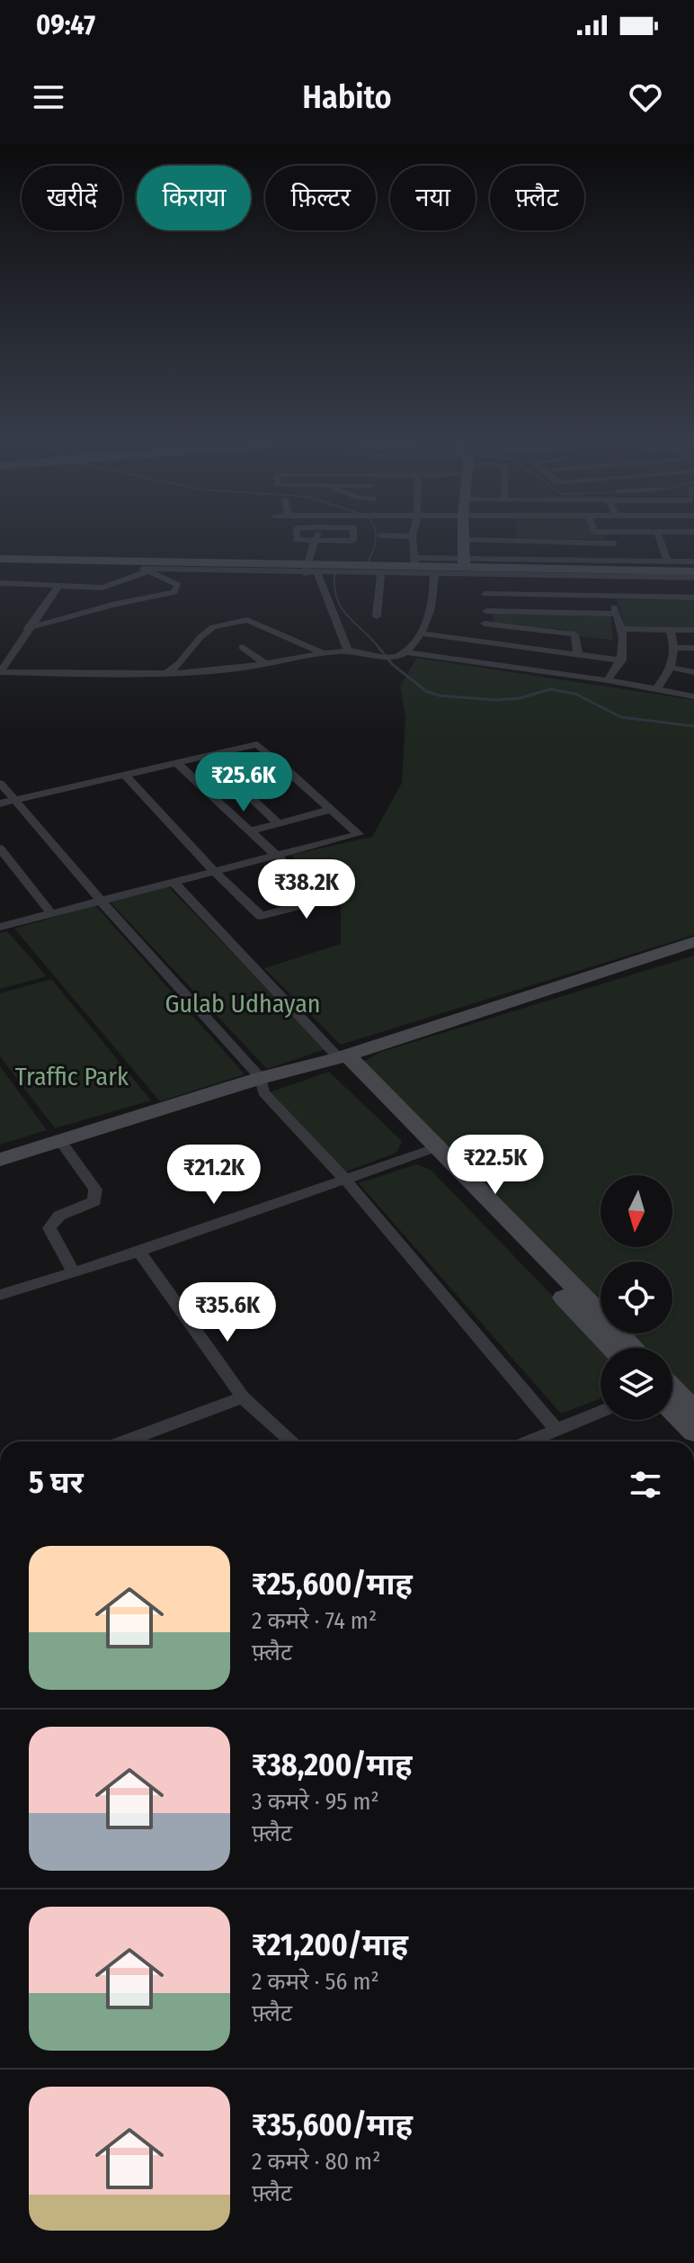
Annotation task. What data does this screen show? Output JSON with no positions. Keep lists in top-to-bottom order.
{
  "parks": ["Gulab Udhayan", "Traffic Park"],
  "north": "bottom",
  "page": {
    "status": "09:47",
    "header": "Habito",
    "chip": [
      "खरीदें",
      "किराया",
      "फ़िल्टर",
      "नया",
      "फ़्लैट"
    ],
    "price": [
      "₹25.6K",
      "₹38.2K",
      "₹22.5K",
      "₹21.2K",
      "₹35.6K"
    ],
    "heading": "5 घर",
    "list": [
      {
        "name": "₹25,600/माह",
        "note": "2 कमरे · 74 m² · फ़्लैट"
      },
      {
        "name": "₹38,200/माह",
        "note": "3 कमरे · 95 m² · फ़्लैट"
      },
      {
        "name": "₹21,200/माह",
        "note": "2 कमरे · 56 m² · फ़्लैट"
      },
      {
        "name": "₹35,600/माह",
        "note": "2 कमरे · 80 m² · फ़्लैट"
      }
    ]
  }
}
